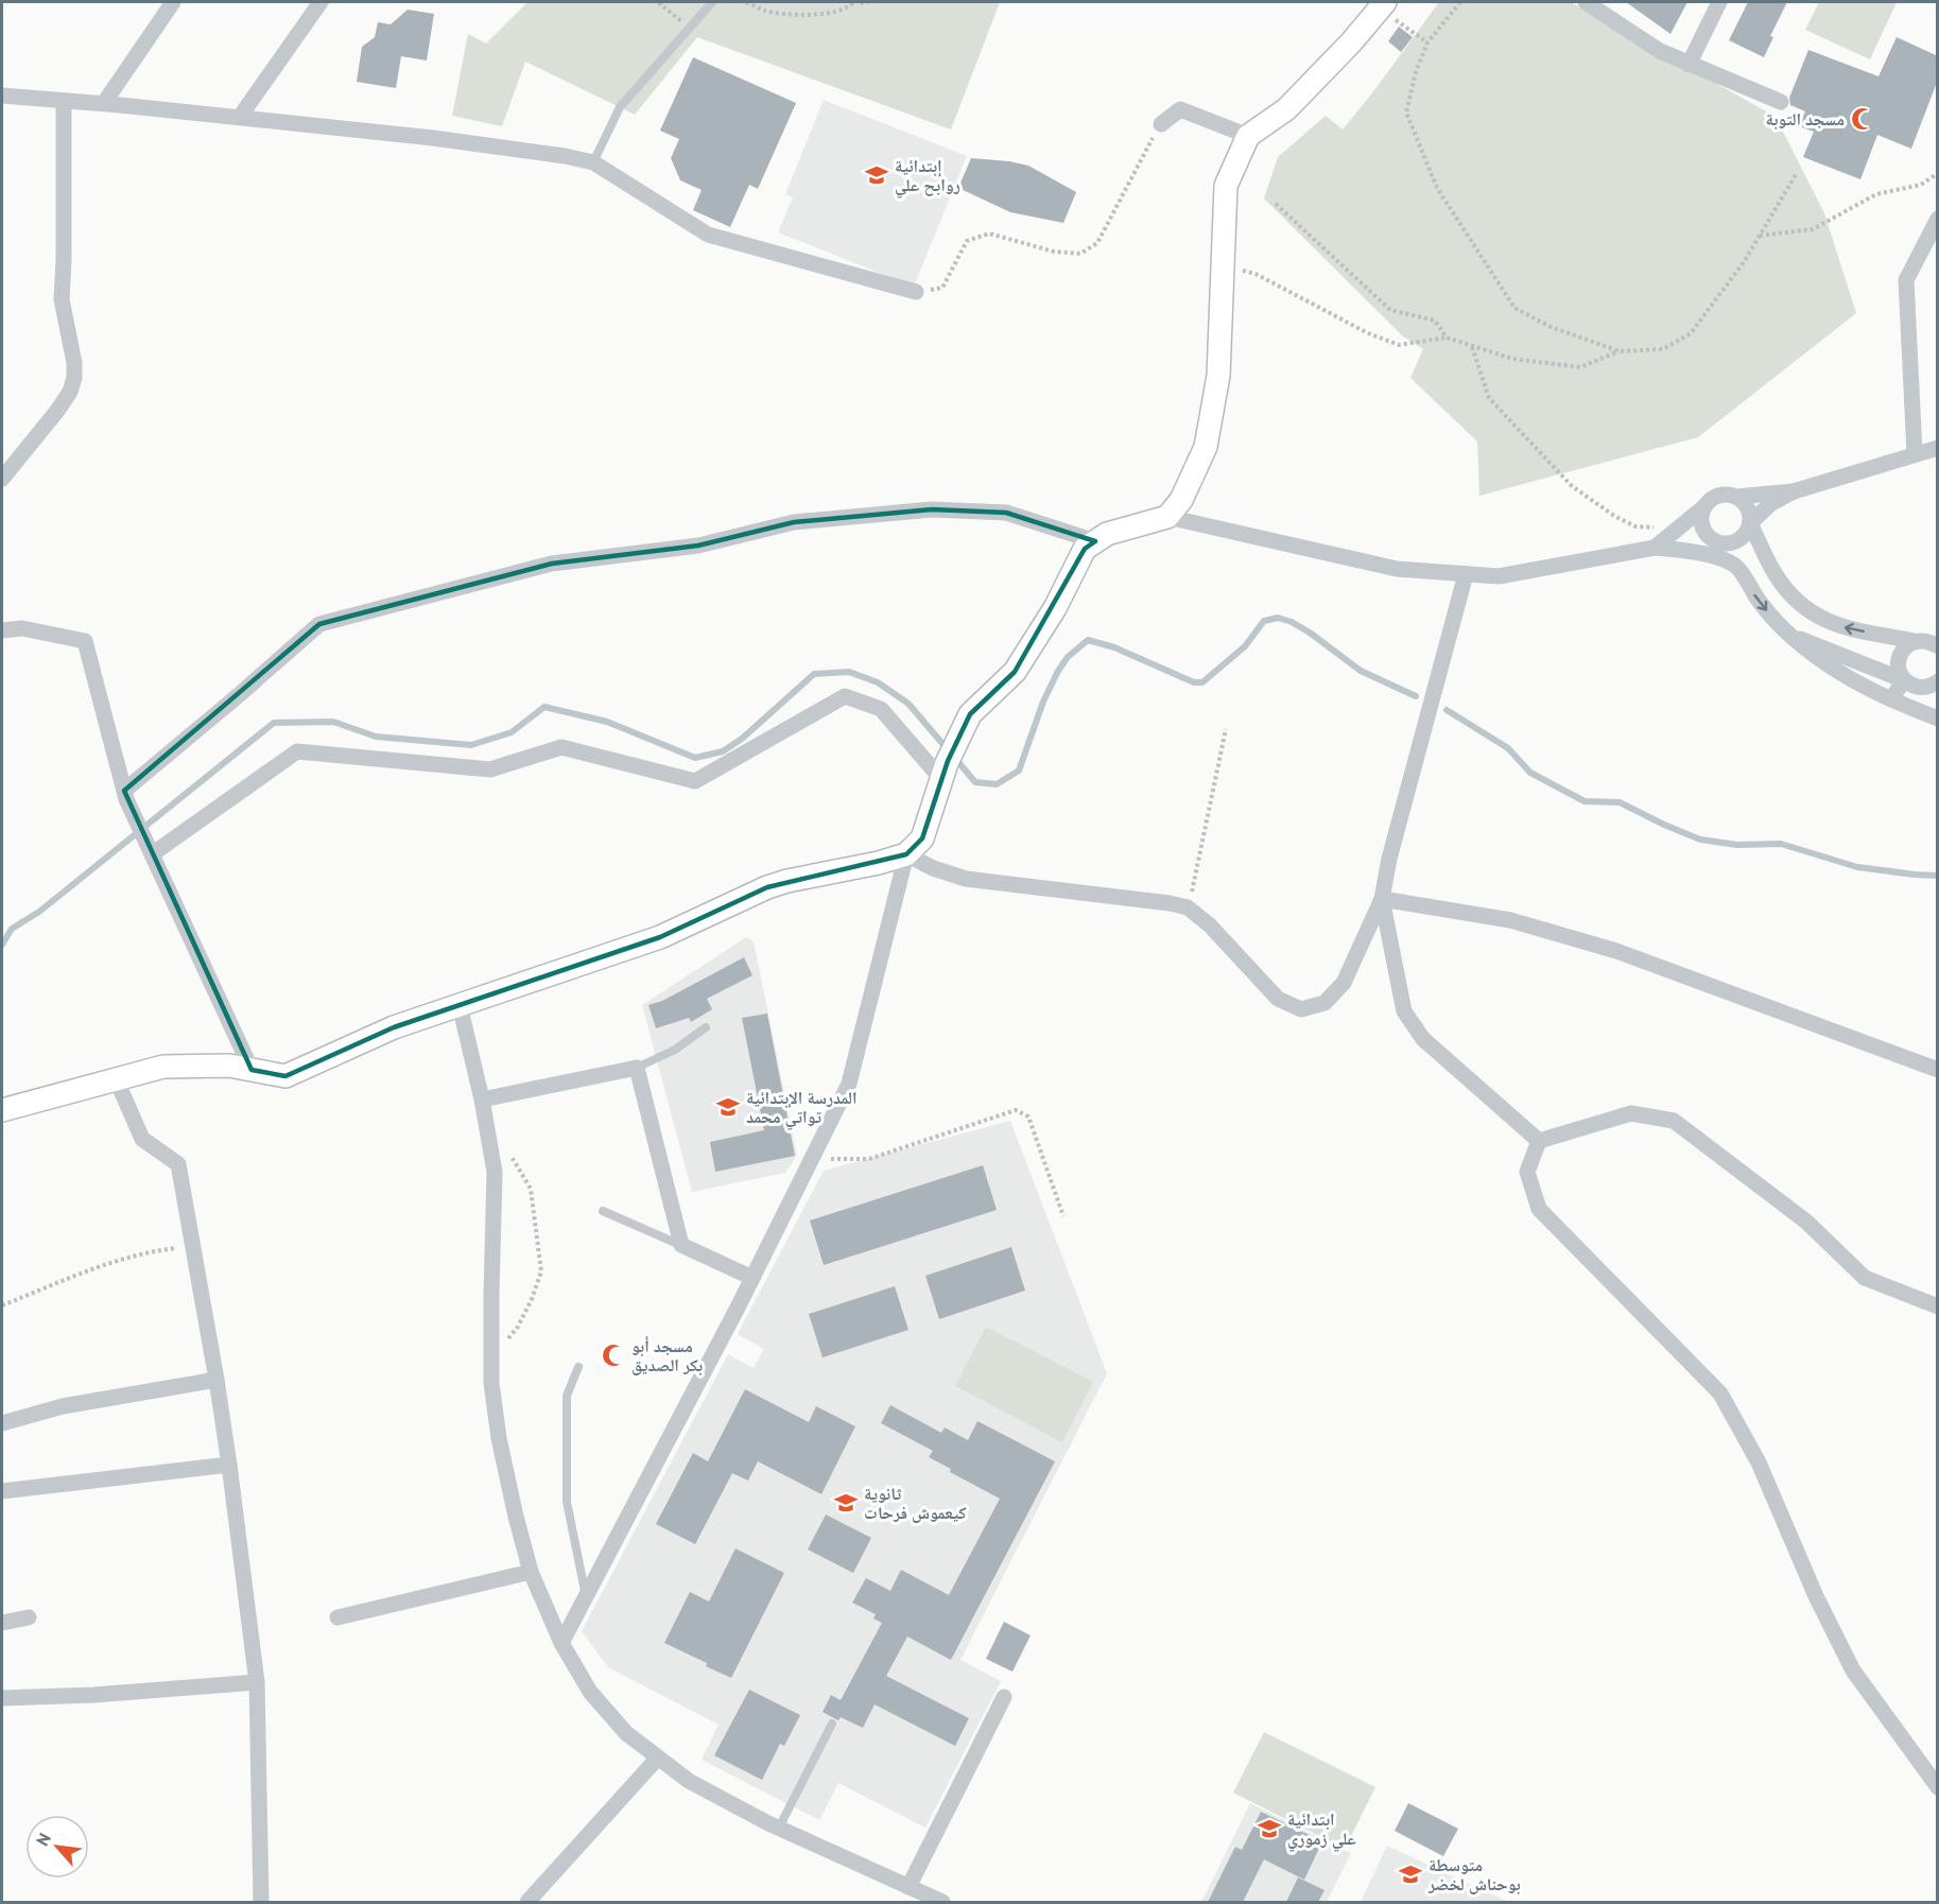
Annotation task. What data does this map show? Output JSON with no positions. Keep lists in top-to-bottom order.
{
  "places": {
    "mosque": ["مسجد التوبة", "مسجد أبو بكر الصديق"],
    "school or university": [
      "إبتدائية روابح علي",
      "المدرسة الإبتدائية تواتي محمد",
      "ثانوية كيعموش فرحات",
      "ابتدائية علي زموري",
      "متوسطة بوحناش لخضر"
    ]
  },
  "north": "top left"
}
